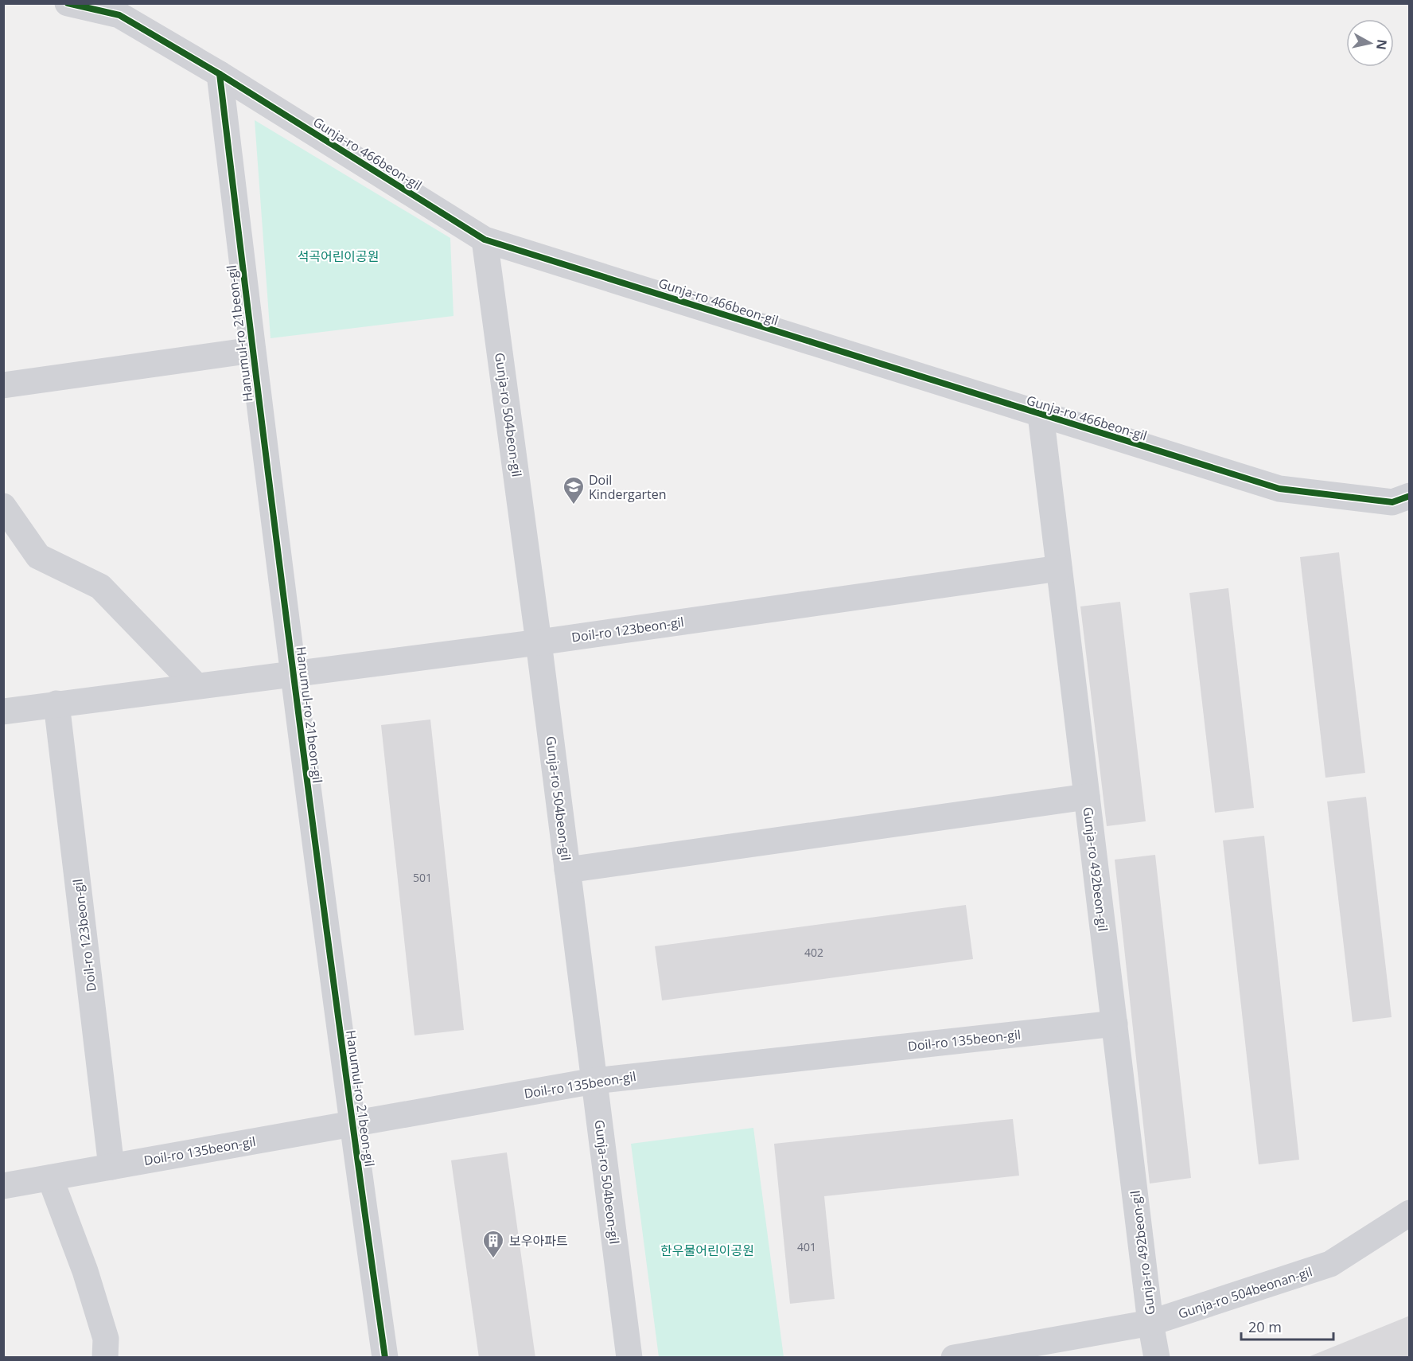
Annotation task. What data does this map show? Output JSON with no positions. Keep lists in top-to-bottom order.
{
  "streets": {
    "street": [
      "Gunja-ro 466beon-gil",
      "Hanumul-ro 21beon-gil",
      "Gunja-ro 504beon-gil",
      "Doil-ro 123beon-gil",
      "Gunja-ro 492beon-gil",
      "Doil-ro 135beon-gil",
      "Gunja-ro 504beonan-gil"
    ]
  },
  "crossings": [
    ["Gunja-ro 466beon-gil", "Hanumul-ro 21beon-gil"],
    ["Gunja-ro 466beon-gil", "Gunja-ro 504beon-gil"],
    ["Gunja-ro 466beon-gil", "Gunja-ro 492beon-gil"],
    ["Hanumul-ro 21beon-gil", "Doil-ro 123beon-gil"],
    ["Hanumul-ro 21beon-gil", "Doil-ro 135beon-gil"],
    ["Gunja-ro 504beon-gil", "Doil-ro 123beon-gil"],
    ["Gunja-ro 504beon-gil", "Doil-ro 135beon-gil"],
    ["Doil-ro 123beon-gil", "Gunja-ro 492beon-gil"],
    ["Doil-ro 123beon-gil", "Doil-ro 135beon-gil"],
    ["Gunja-ro 492beon-gil", "Doil-ro 135beon-gil"],
    ["Gunja-ro 492beon-gil", "Gunja-ro 504beonan-gil"]
  ],
  "parks": ["석곡어린이공원", "한우물어린이공원"],
  "places": {
    "school or university": ["Doil Kindergarten"],
    "building": ["보우아파트"]
  },
  "house_numbers": ["501", "402", "401"],
  "scale_bar": "20 m",
  "north": "right"
}
